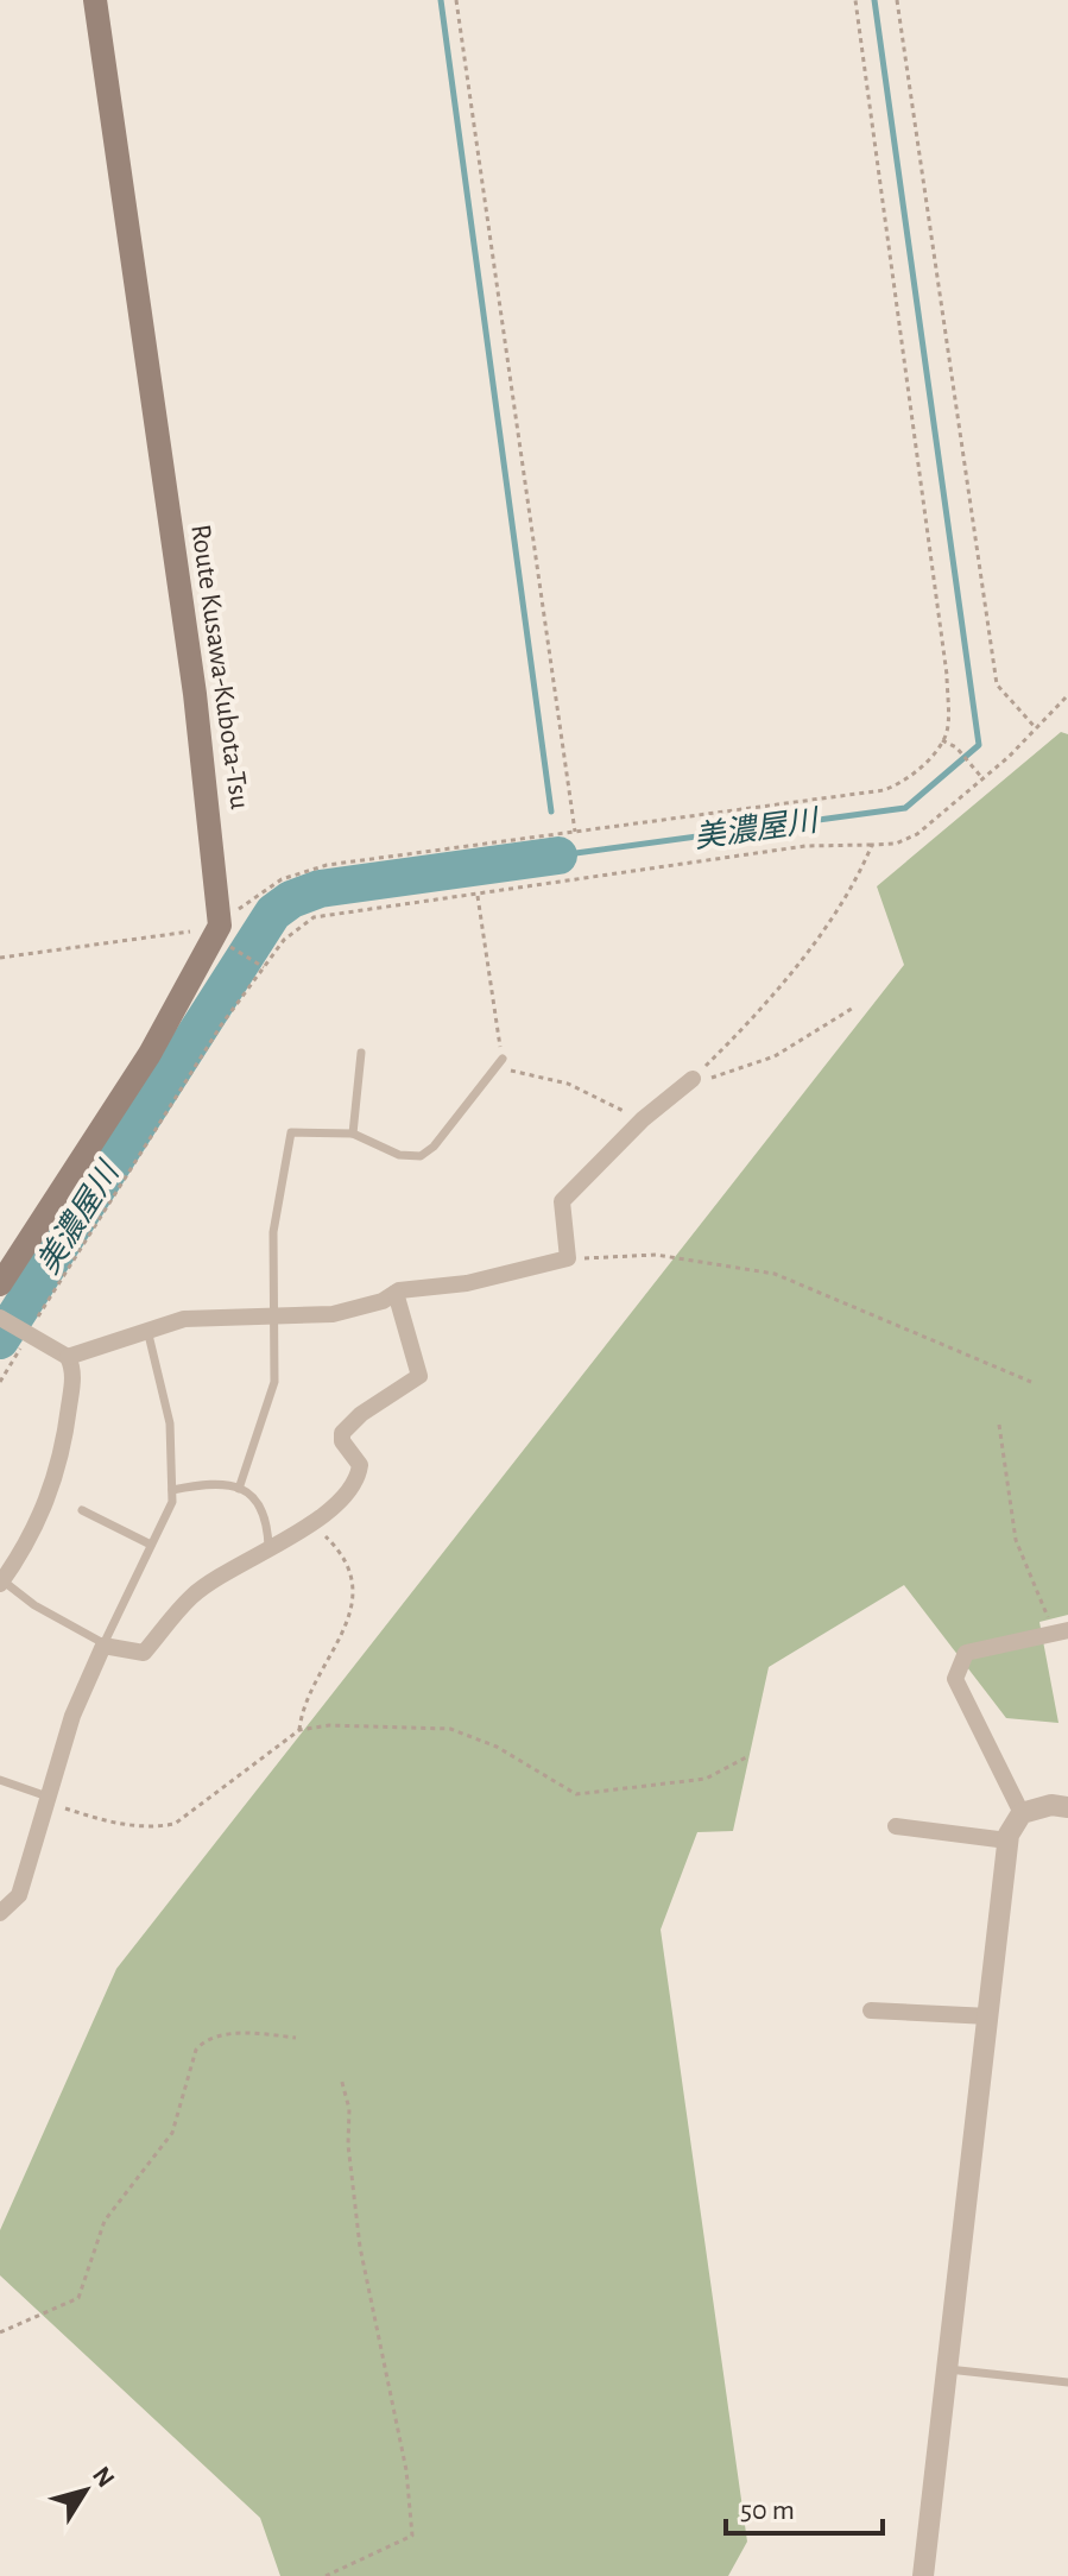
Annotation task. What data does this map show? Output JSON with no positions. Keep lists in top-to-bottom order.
{
  "streets": {
    "main road": ["Route Kusawa-Kubota-Tsu"]
  },
  "water": ["美濃屋川"],
  "scale_bar": "50 m",
  "north": "top right"
}
